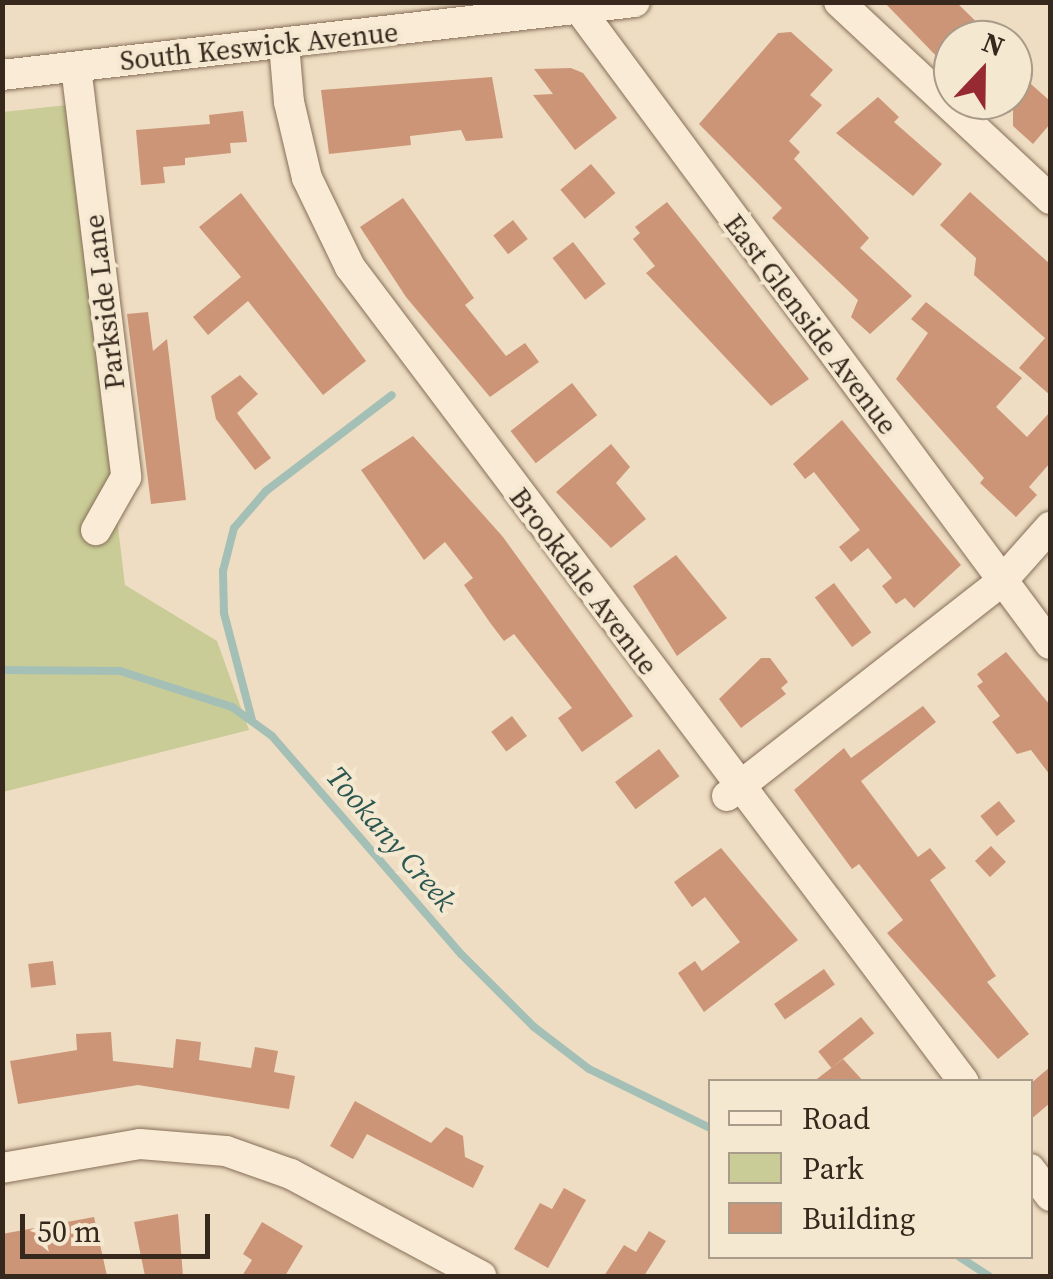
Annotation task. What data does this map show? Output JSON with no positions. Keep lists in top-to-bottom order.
{
  "streets": {
    "street": [
      "South Keswick Avenue",
      "Parkside Lane",
      "East Glenside Avenue",
      "Brookdale Avenue"
    ]
  },
  "crossings": [
    ["South Keswick Avenue", "Parkside Lane"],
    ["South Keswick Avenue", "East Glenside Avenue"],
    ["South Keswick Avenue", "Brookdale Avenue"]
  ],
  "water": ["Tookany Creek"],
  "legend": ["Road", "Park", "Building"],
  "scale_bar": "50 m",
  "north": "top"
}
